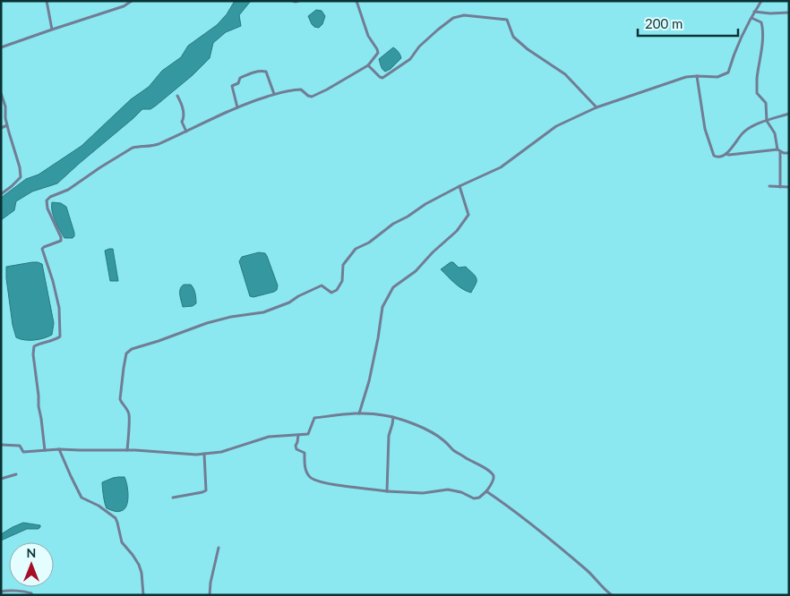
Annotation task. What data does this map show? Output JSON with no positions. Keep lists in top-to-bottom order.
{
  "scale_bar": "200 m",
  "north": "top"
}
